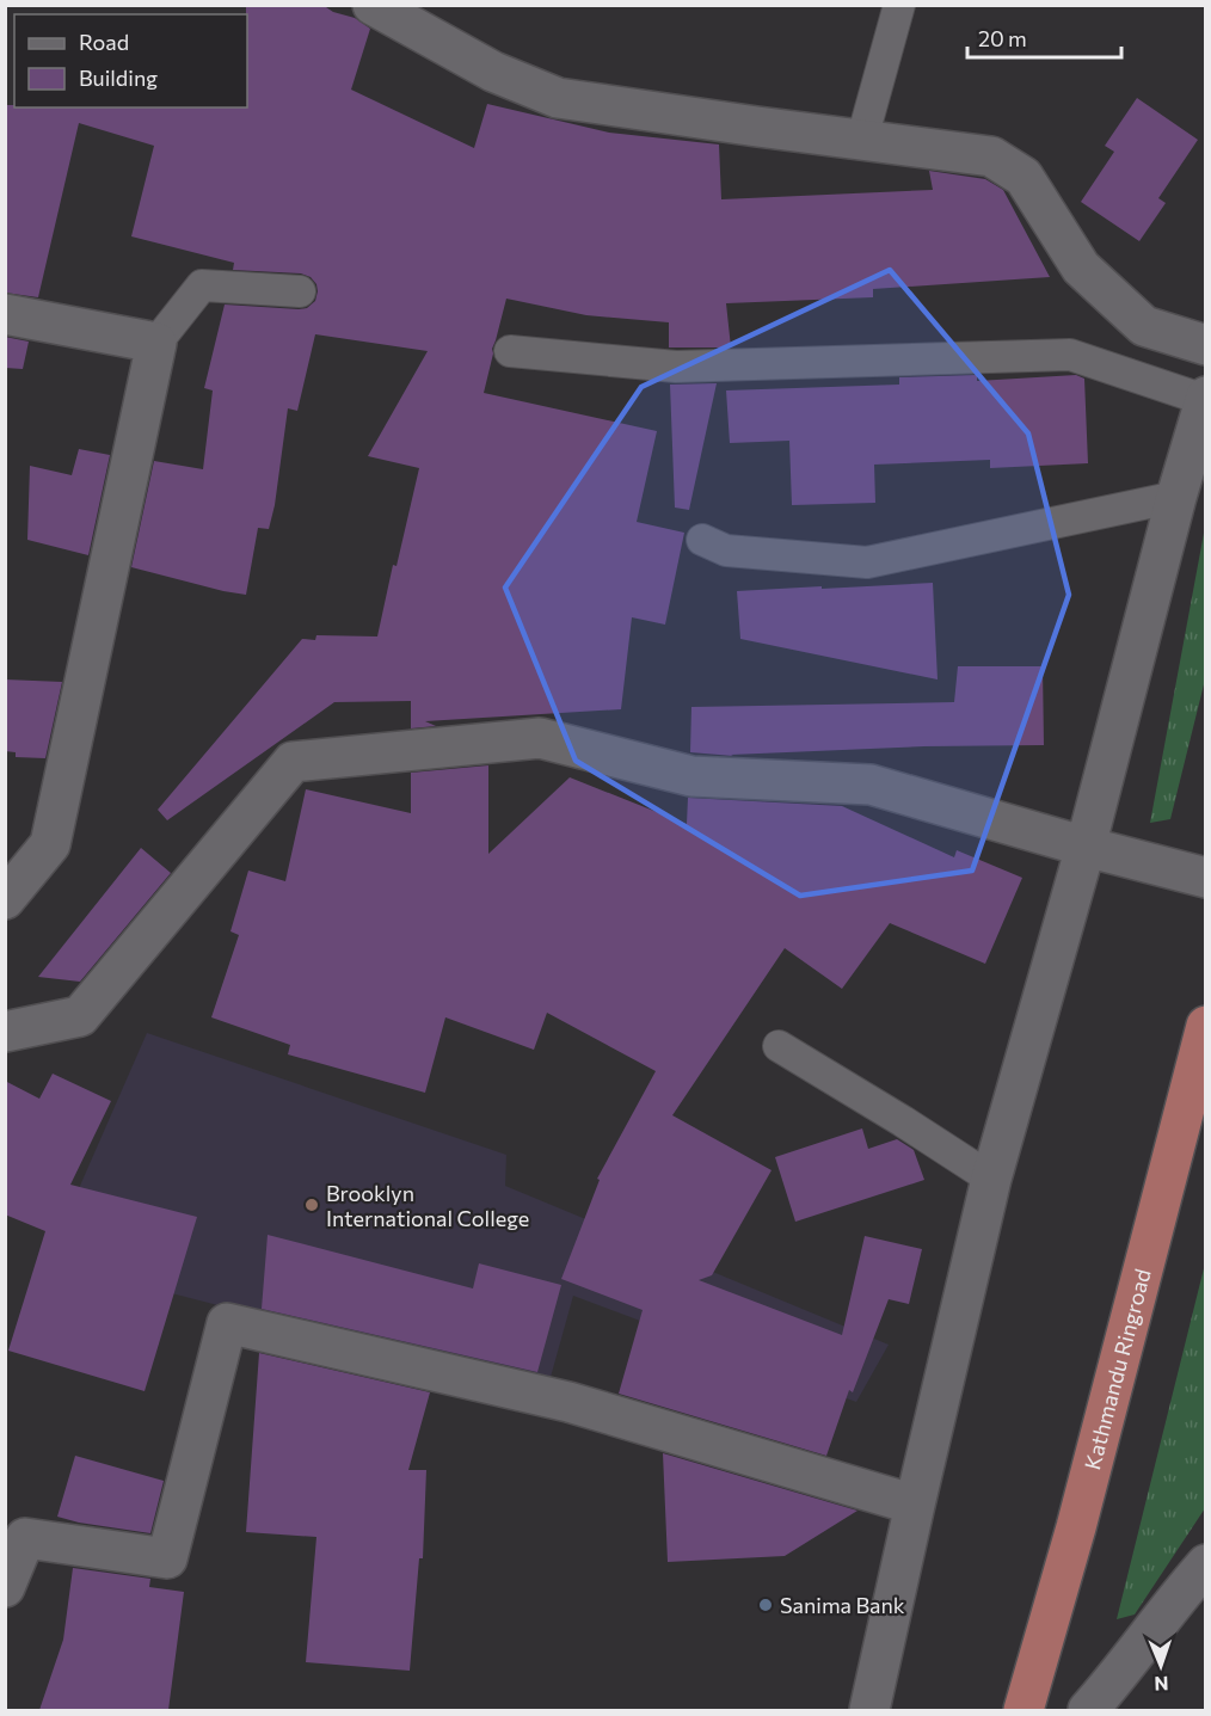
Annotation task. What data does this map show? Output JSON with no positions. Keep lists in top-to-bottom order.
{
  "streets": {
    "highway": ["Kathmandu Ringroad"]
  },
  "places": ["Brooklyn International College", "Sanima Bank"],
  "legend": ["Road", "Building"],
  "scale_bar": "20 m",
  "north": "bottom"
}
